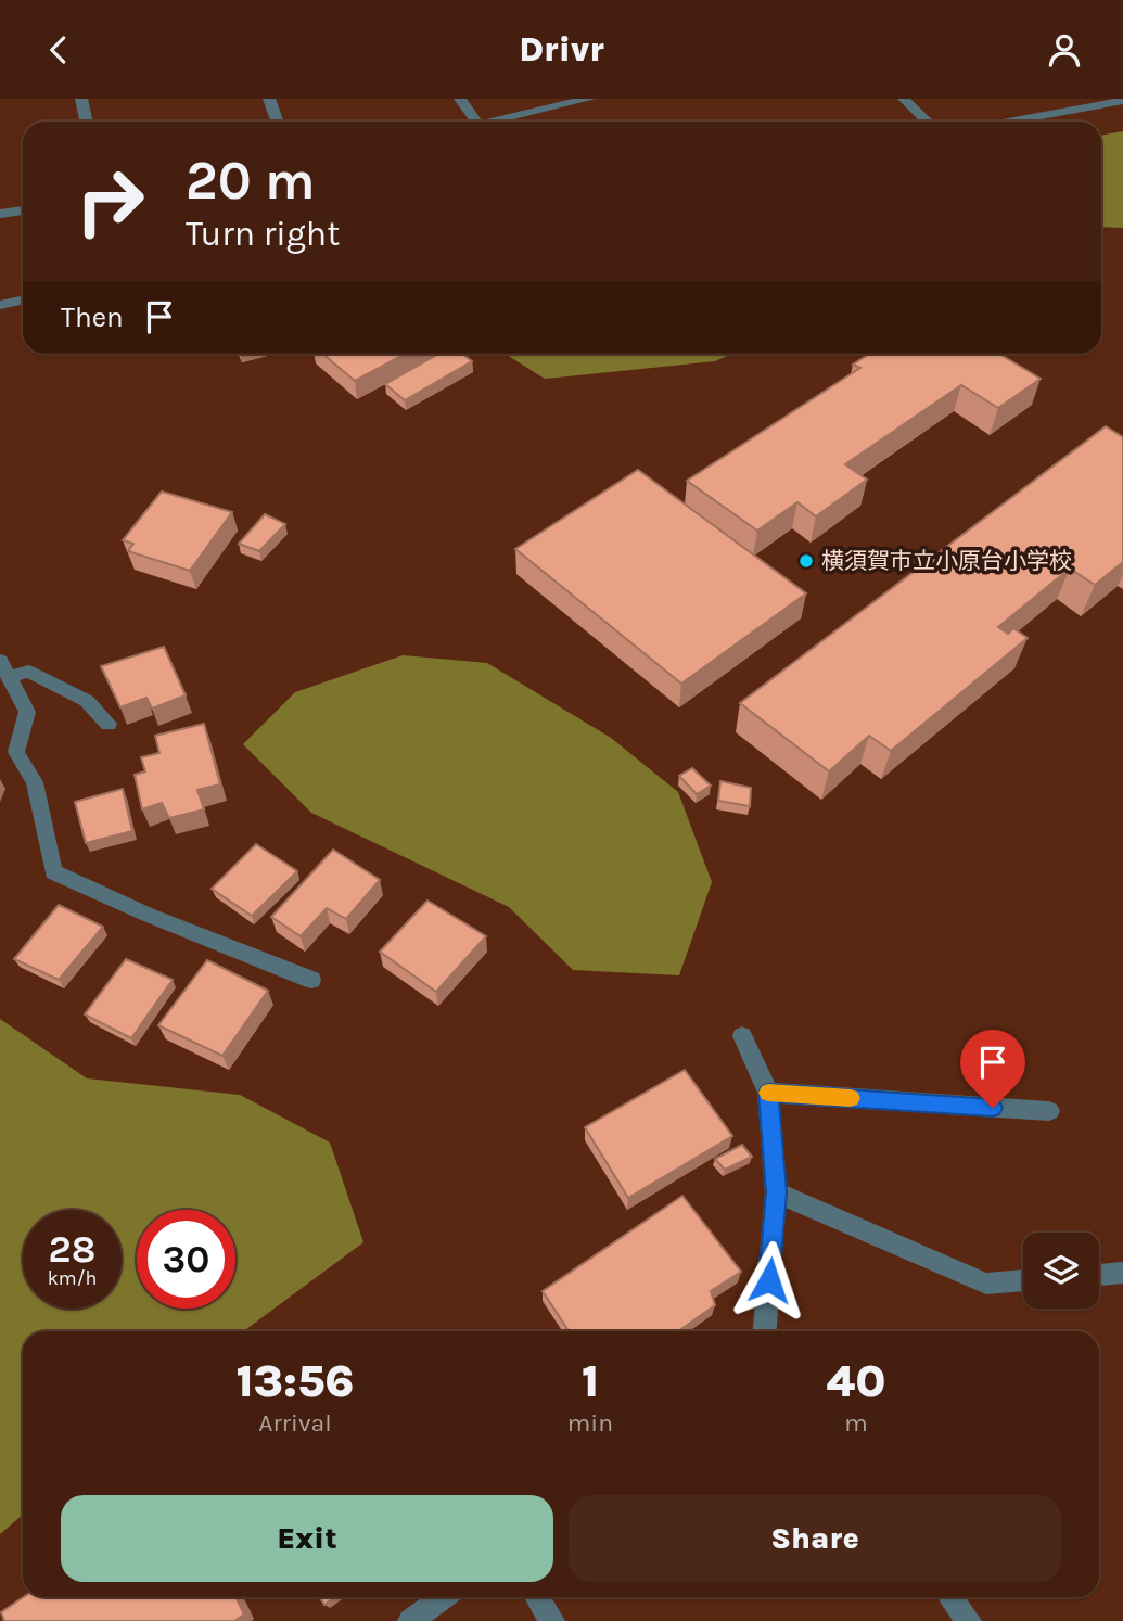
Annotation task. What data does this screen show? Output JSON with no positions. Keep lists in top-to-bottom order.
{
  "places": ["横須賀市立小原台小学校"],
  "page": {
    "header": "Drivr",
    "turn": ["20 m", "Turn right"],
    "then": "Then",
    "speed": "28 km/h",
    "limit": "30",
    "eta": [
      "13:56",
      "Arrival",
      "1",
      "min",
      "40",
      "m"
    ],
    "buttons": ["Exit", "Share"]
  }
}
